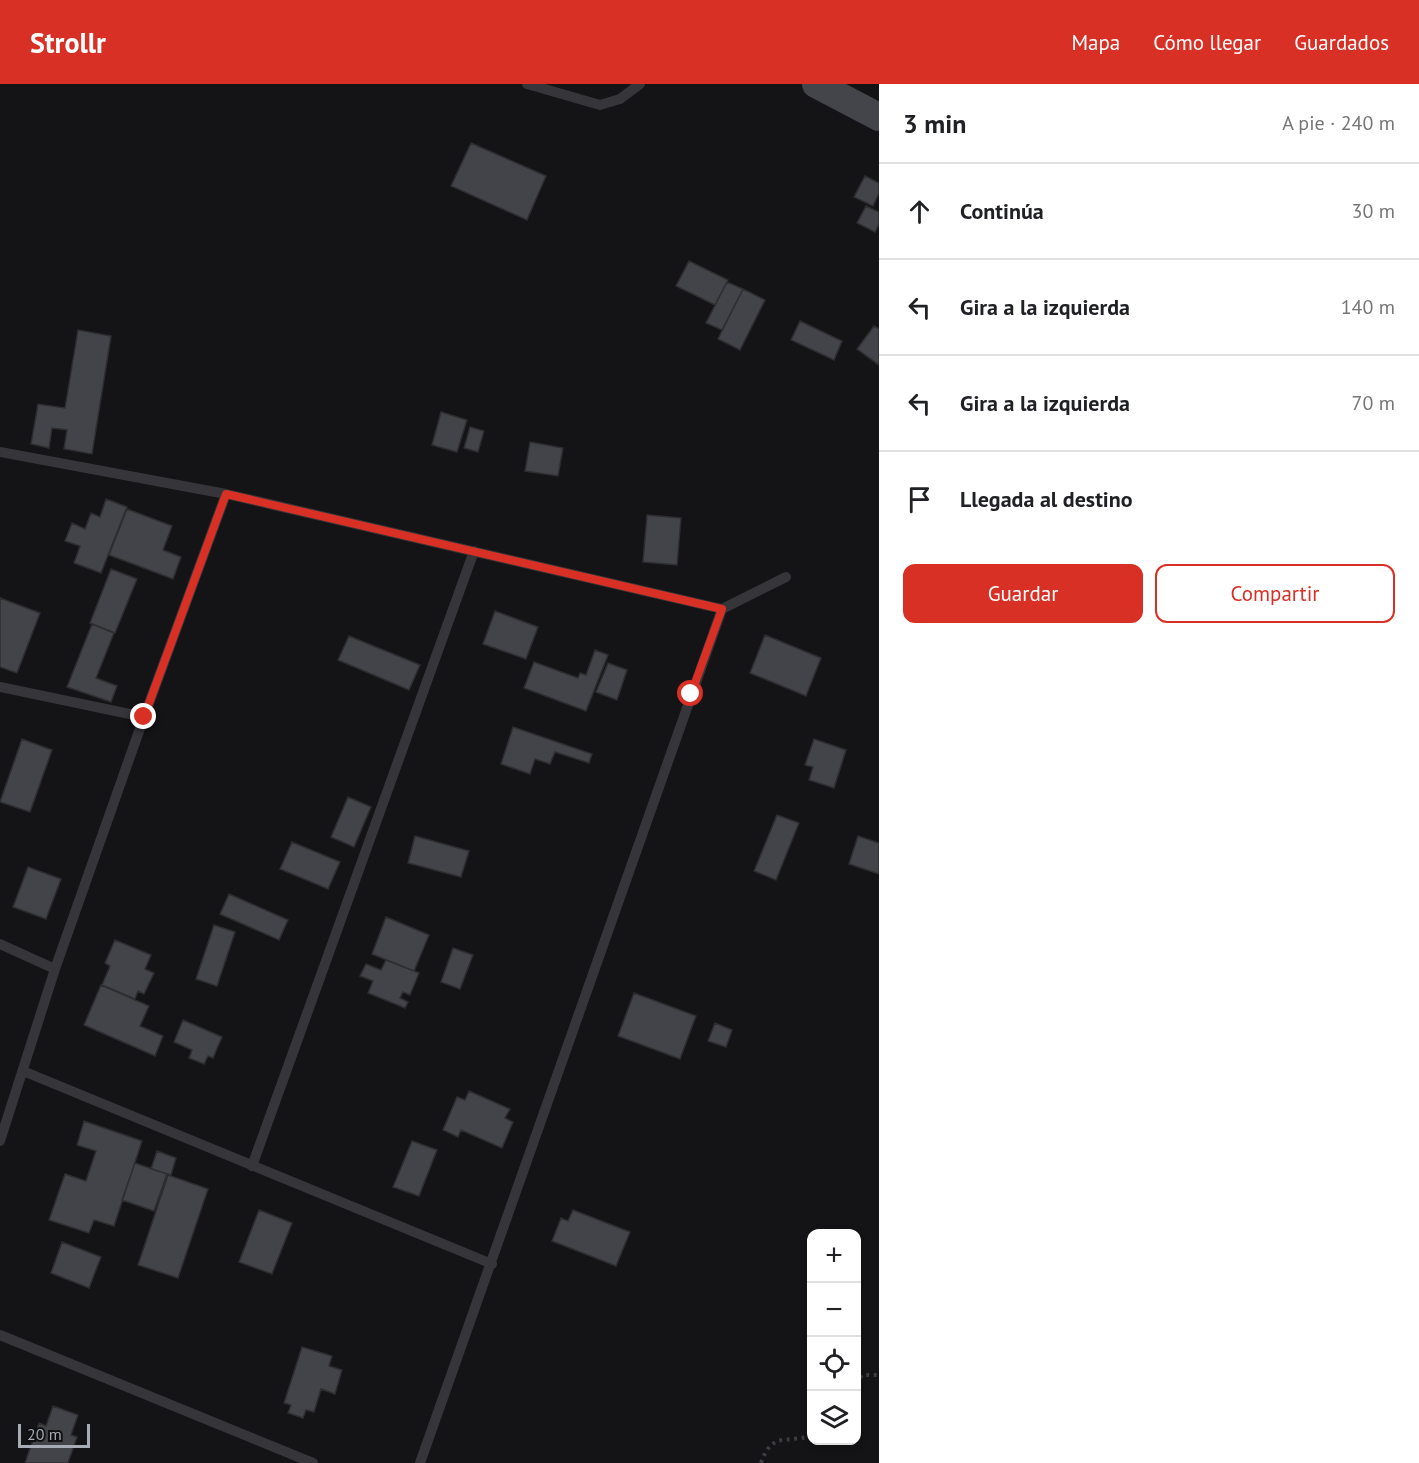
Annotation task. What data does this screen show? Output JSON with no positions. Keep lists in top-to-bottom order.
{
  "scale_bar": "20 m",
  "page": {
    "header": "Strollr",
    "nav": ["Mapa", "Cómo llegar", "Guardados"],
    "heading": ["3 min", "A pie · 240 m"],
    "list": [
      ["Continúa", "30 m"],
      ["Gira a la izquierda", "140 m"],
      ["Gira a la izquierda", "70 m"],
      "Llegada al destino"
    ],
    "buttons": ["Guardar", "Compartir"],
    "map_buttons": ["+", "−"],
    "scale": "20 m"
  }
}
